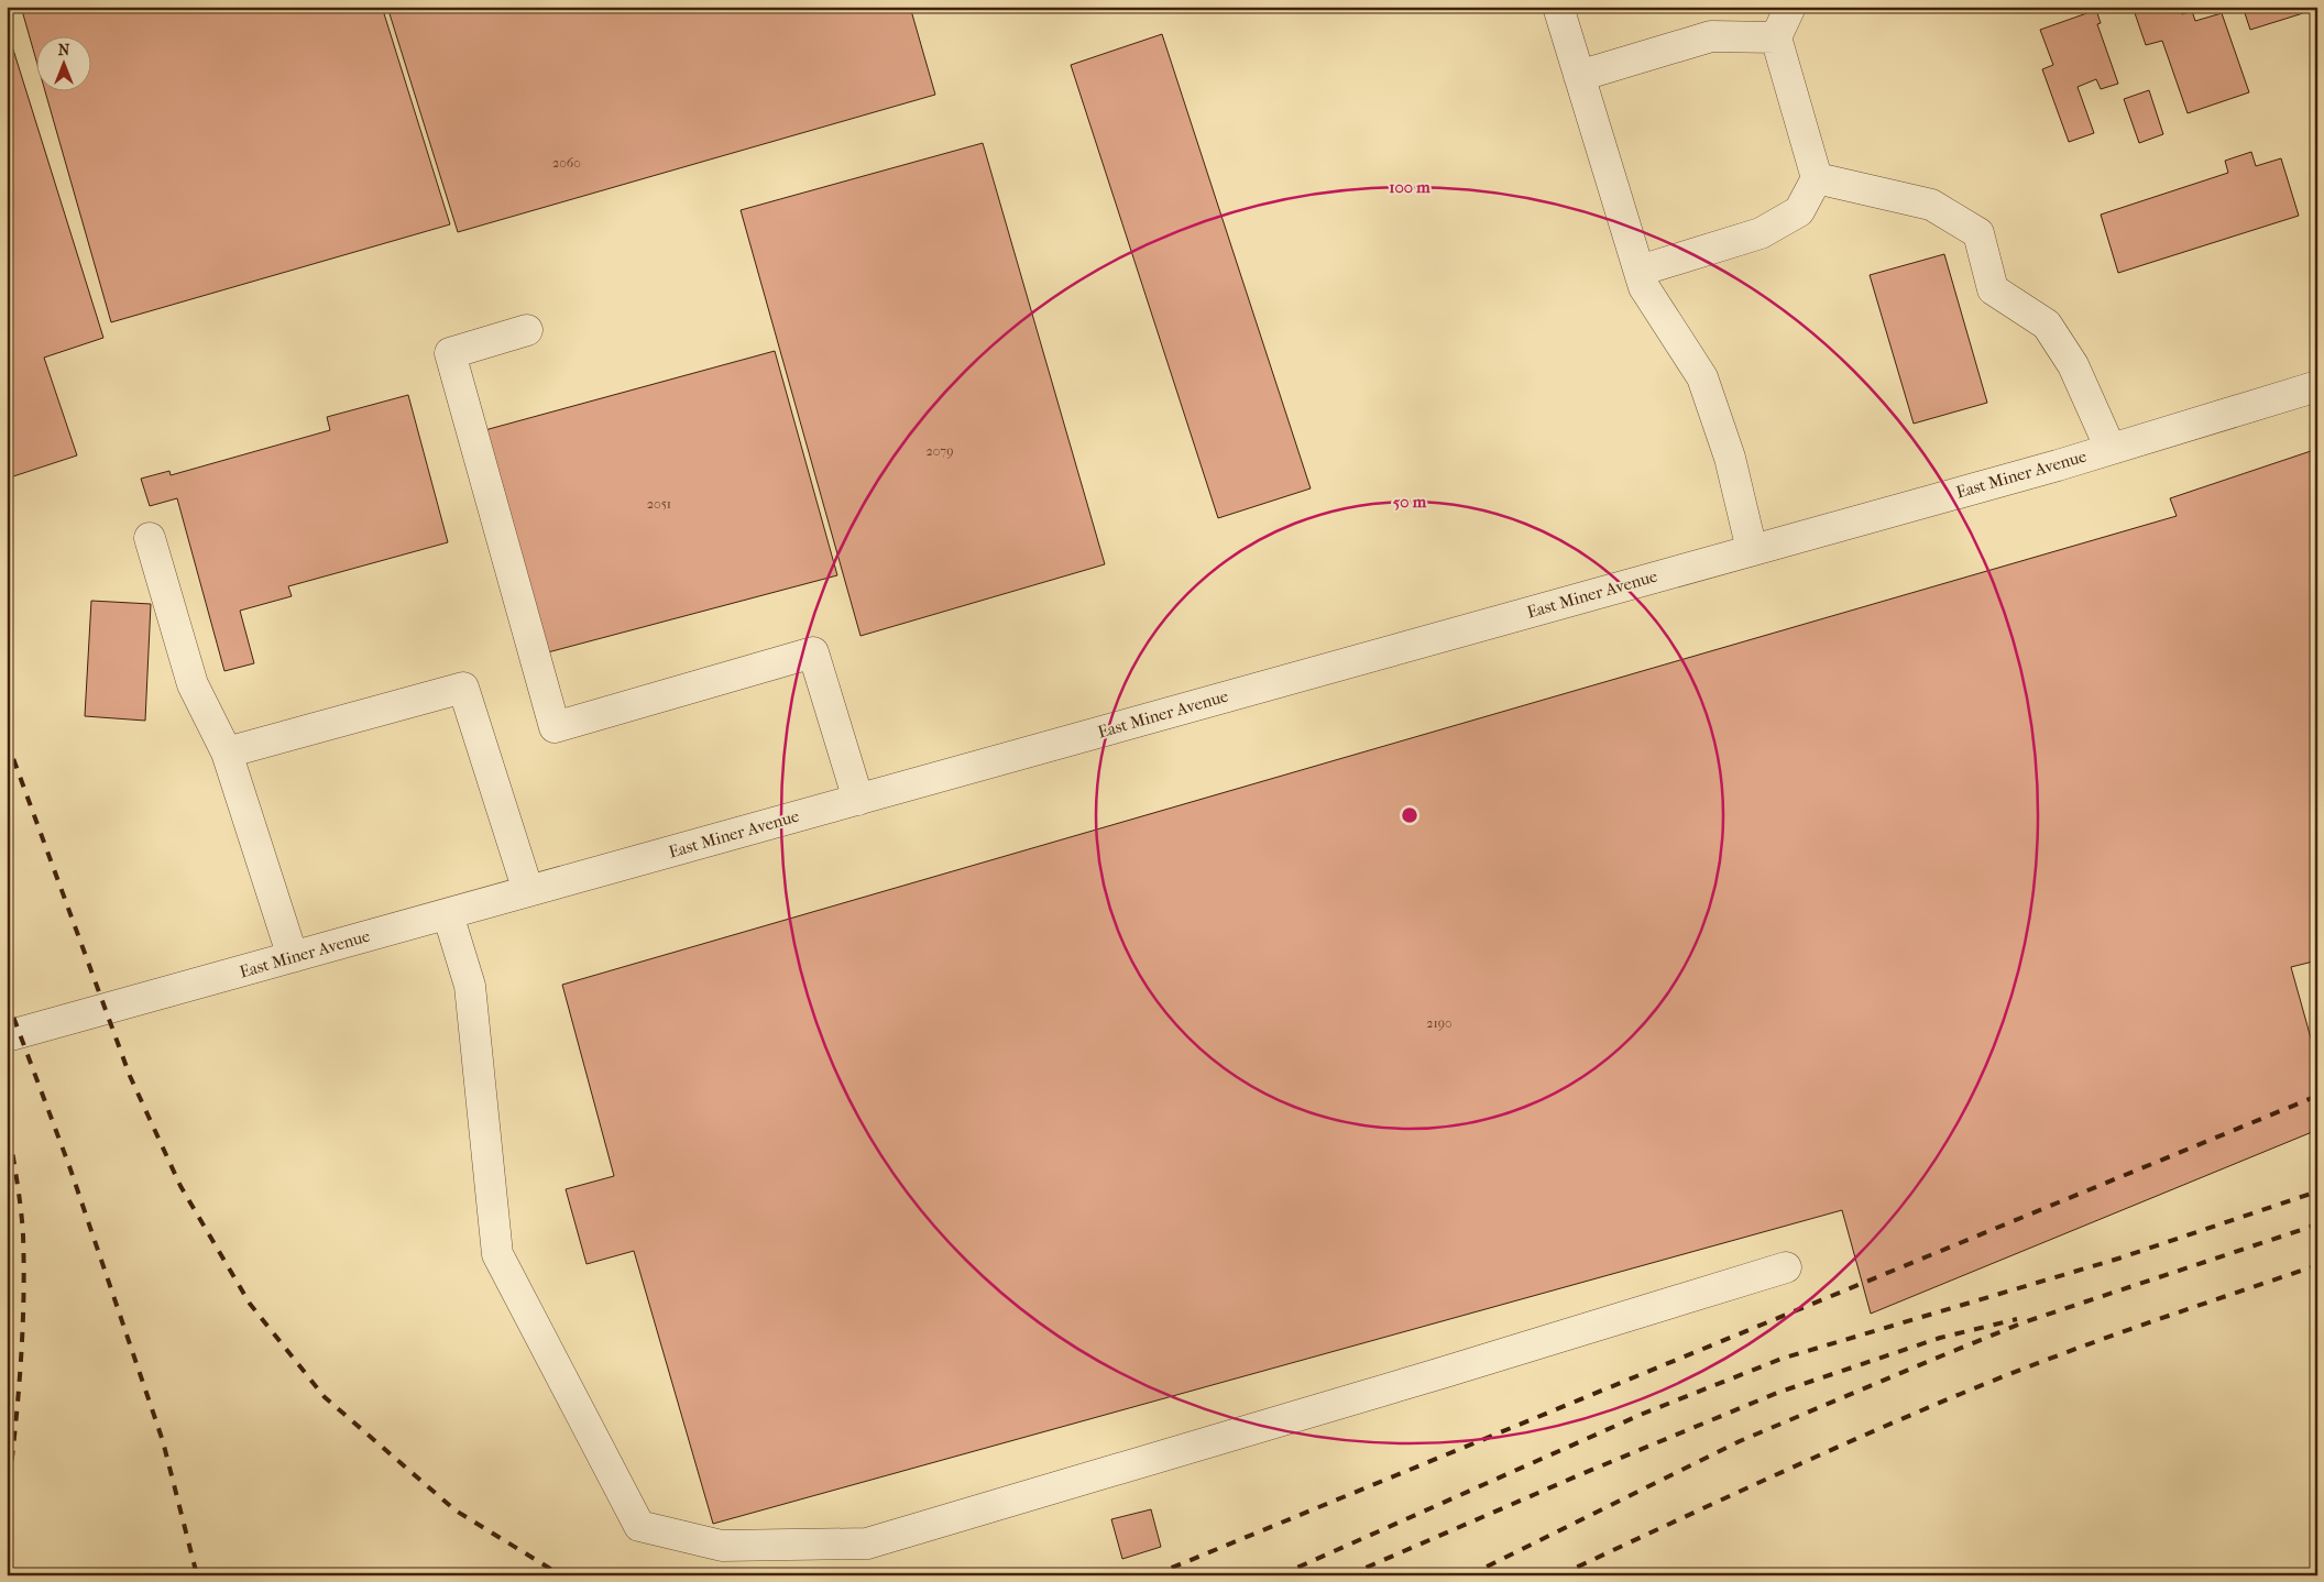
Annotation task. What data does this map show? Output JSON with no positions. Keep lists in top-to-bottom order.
{
  "streets": {
    "street": ["East Miner Avenue"]
  },
  "house_numbers": [
    "2060",
    "2079",
    "2051",
    "2190"
  ],
  "north": "top",
  "rings": ["100 m", "50 m"]
}
